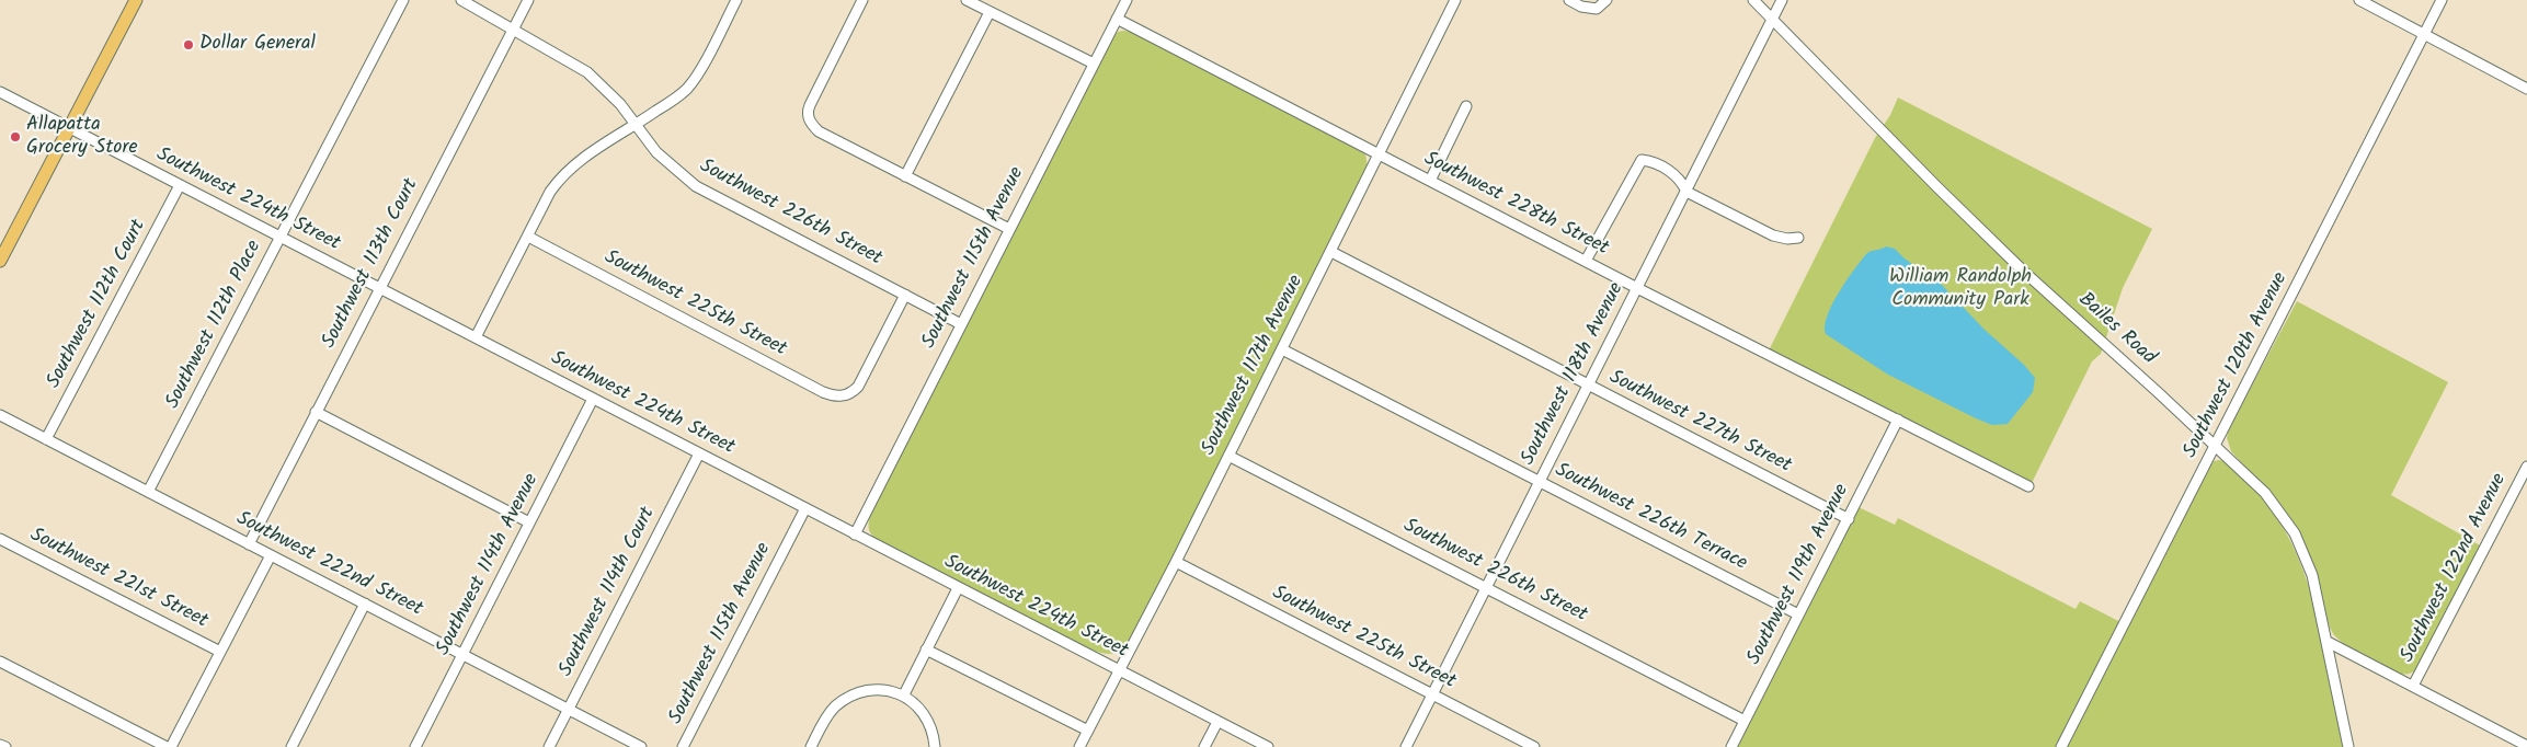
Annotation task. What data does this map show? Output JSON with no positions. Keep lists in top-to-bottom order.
{
  "streets": {
    "street": [
      "Southwest 224th Street",
      "Southwest 228th Street",
      "Southwest 226th Street",
      "Southwest 115th Avenue",
      "Southwest 113th Court",
      "Southwest 112th Court",
      "Southwest 225th Street",
      "Southwest 112th Place",
      "Bailes Road",
      "Southwest 117th Avenue",
      "Southwest 120th Avenue",
      "Southwest 118th Avenue",
      "Southwest 227th Street",
      "Southwest 226th Terrace",
      "Southwest 222nd Street",
      "Southwest 114th Avenue",
      "Southwest 122nd Avenue",
      "Southwest 119th Avenue",
      "Southwest 221st Street",
      "Southwest 114th Court"
    ]
  },
  "crossings": [
    ["Southwest 224th Street", "Southwest 115th Avenue"],
    ["Southwest 224th Street", "Southwest 113th Court"],
    ["Southwest 224th Street", "Southwest 112th Court"],
    ["Southwest 224th Street", "Southwest 112th Place"],
    ["Southwest 224th Street", "Southwest 117th Avenue"],
    ["Southwest 224th Street", "Southwest 114th Avenue"],
    ["Southwest 224th Street", "Southwest 114th Court"],
    ["Southwest 228th Street", "Southwest 115th Avenue"],
    ["Southwest 228th Street", "Southwest 117th Avenue"],
    ["Southwest 228th Street", "Southwest 118th Avenue"],
    ["Southwest 228th Street", "Southwest 119th Avenue"],
    ["Southwest 226th Street", "Southwest 115th Avenue"],
    ["Southwest 226th Street", "Southwest 113th Court"],
    ["Southwest 226th Street", "Southwest 225th Street"],
    ["Southwest 226th Street", "Southwest 117th Avenue"],
    ["Southwest 226th Street", "Southwest 118th Avenue"],
    ["Southwest 226th Street", "Southwest 119th Avenue"],
    ["Southwest 113th Court", "Southwest 222nd Street"],
    ["Southwest 112th Court", "Southwest 222nd Street"],
    ["Southwest 225th Street", "Southwest 117th Avenue"],
    ["Southwest 225th Street", "Southwest 118th Avenue"],
    ["Southwest 112th Place", "Southwest 222nd Street"],
    ["Bailes Road", "Southwest 120th Avenue"],
    ["Bailes Road", "Southwest 118th Avenue"],
    ["Southwest 117th Avenue", "Southwest 227th Street"],
    ["Southwest 117th Avenue", "Southwest 226th Terrace"],
    ["Southwest 118th Avenue", "Southwest 227th Street"],
    ["Southwest 118th Avenue", "Southwest 226th Terrace"],
    ["Southwest 227th Street", "Southwest 119th Avenue"],
    ["Southwest 226th Terrace", "Southwest 119th Avenue"],
    ["Southwest 222nd Street", "Southwest 114th Avenue"],
    ["Southwest 222nd Street", "Southwest 114th Court"]
  ],
  "parks": ["William Randolph Community Park"],
  "places": ["Dollar General", "Allapatta Grocery Store"]
}
